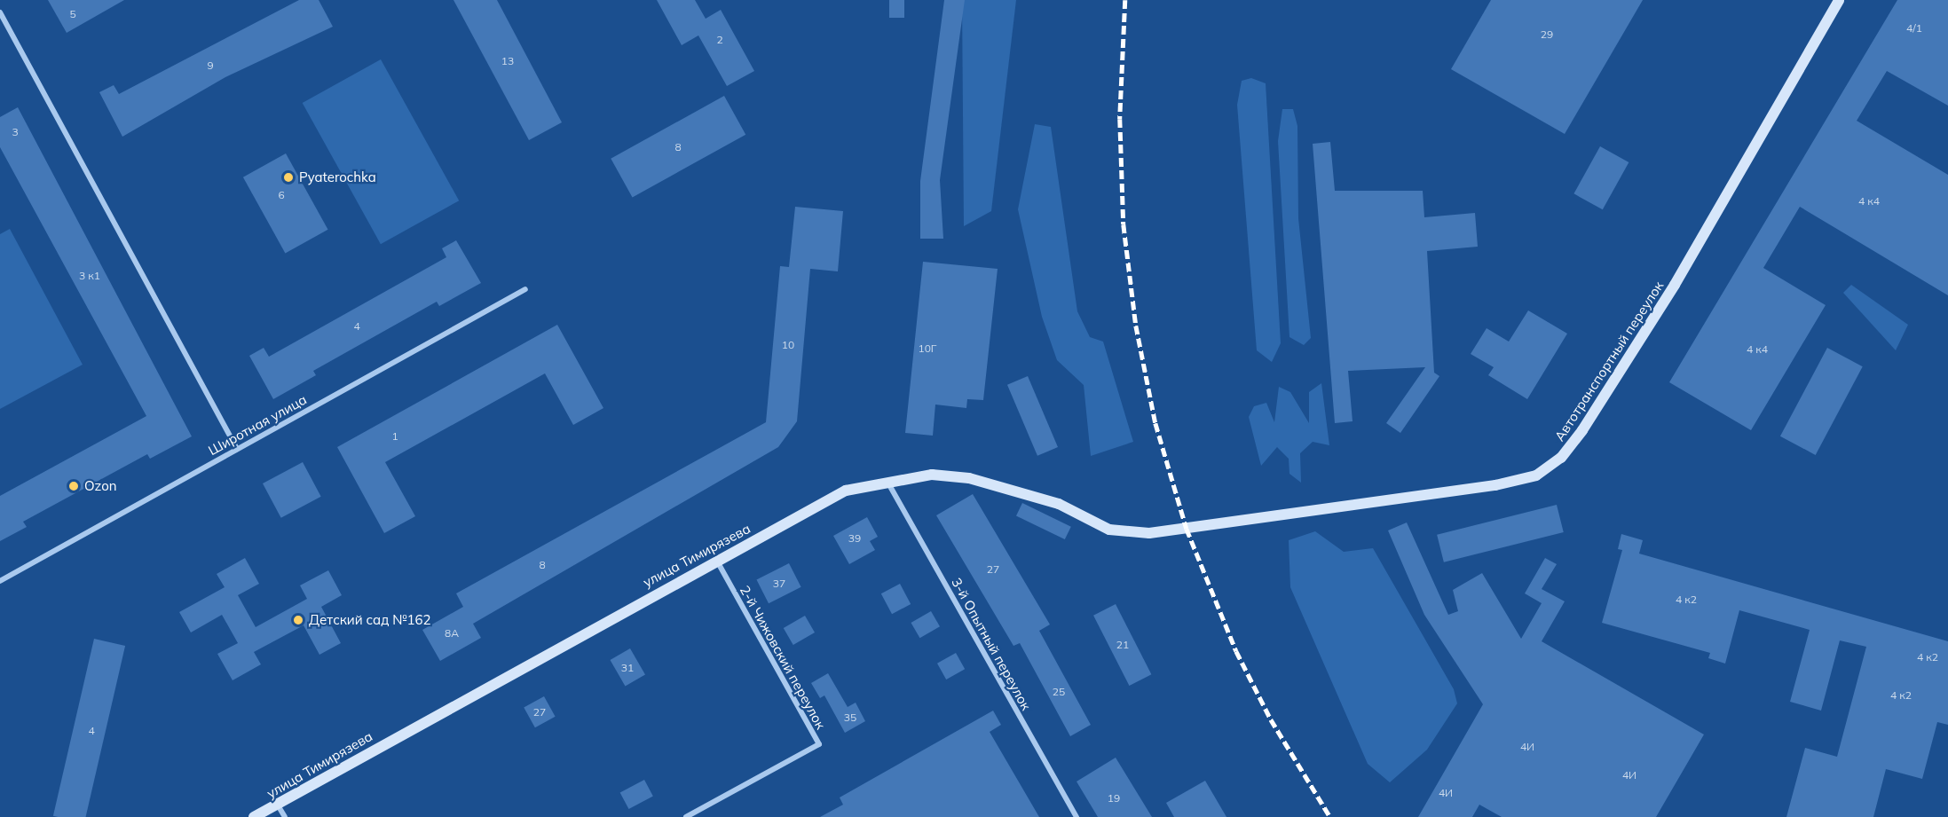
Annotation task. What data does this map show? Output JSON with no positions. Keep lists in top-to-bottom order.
{
  "streets": {
    "main road": ["Автотранспортный переулок", "улица Тимирязева"],
    "street": ["Широтная улица", "3-й Опытный переулок", "2-й Чижовский переулок"]
  },
  "crossings": [
    ["Автотранспортный переулок", "улица Тимирязева"],
    ["улица Тимирязева", "3-й Опытный переулок"],
    ["улица Тимирязева", "2-й Чижовский переулок"]
  ],
  "places": ["Pyaterochka", "Ozon", "Детский сад №162"],
  "house_numbers": [
    "5",
    "4/1",
    "29",
    "2",
    "13",
    "9",
    "3",
    "8",
    "6",
    "4 к4",
    "3 к1",
    "4",
    "10",
    "10Г",
    "4 к4",
    "1",
    "39",
    "8",
    "27",
    "37",
    "4 к2",
    "8А",
    "21",
    "4 к2",
    "31",
    "25",
    "4 к2",
    "27",
    "35",
    "4",
    "4И",
    "4И",
    "4И",
    "19"
  ]
}
